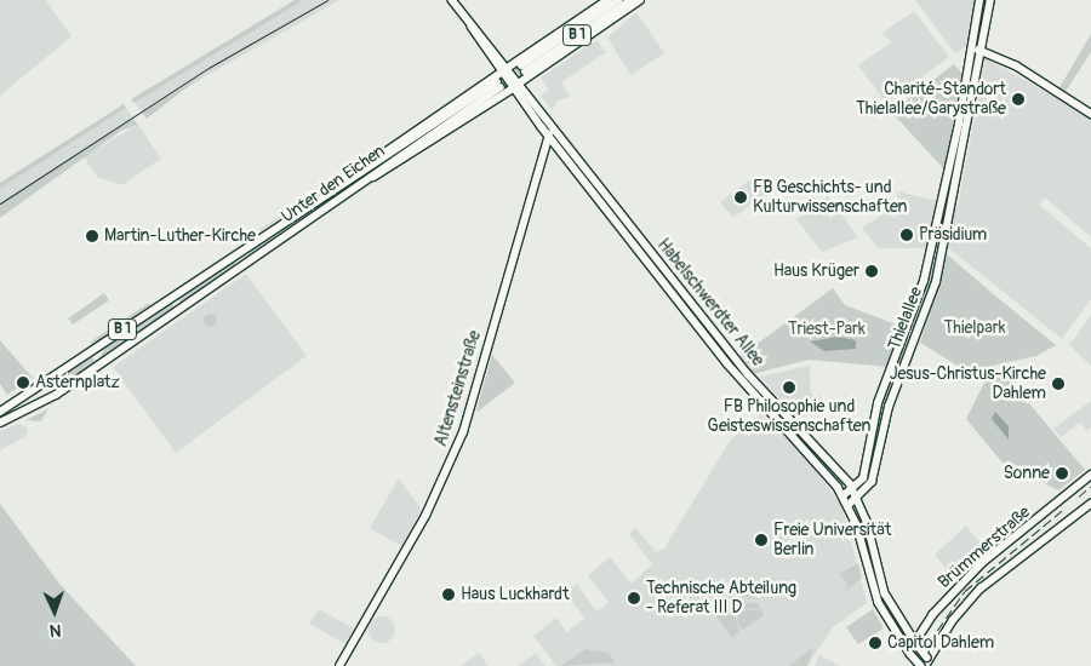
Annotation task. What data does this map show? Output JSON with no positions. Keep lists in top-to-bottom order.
{
  "streets": {
    "main road": [
      "B 1",
      "Unter den Eichen",
      "Habelschwerdter Allee",
      "Thielallee",
      "Altensteinstraße",
      "Brümmerstraße"
    ]
  },
  "crossings": [
    ["Habelschwerdter Allee", "Thielallee"],
    ["Habelschwerdter Allee", "Altensteinstraße"]
  ],
  "parks": ["Thielpark", "Triest-Park"],
  "places": [
    "Charité-Standort Thielallee/Garystraße",
    "FB Geschichts- und Kulturwissenschaften",
    "Präsidium",
    "Martin-Luther-Kirche",
    "Haus Krüger",
    "Asternplatz",
    "Jesus-Christus-Kirche Dahlem",
    "FB Philosophie und Geisteswissenschaften",
    "Sonne",
    "Freie Universität Berlin",
    "Haus Luckhardt",
    "Technische Abteilung - Referat III D",
    "Capitol Dahlem"
  ],
  "north": "bottom"
}
